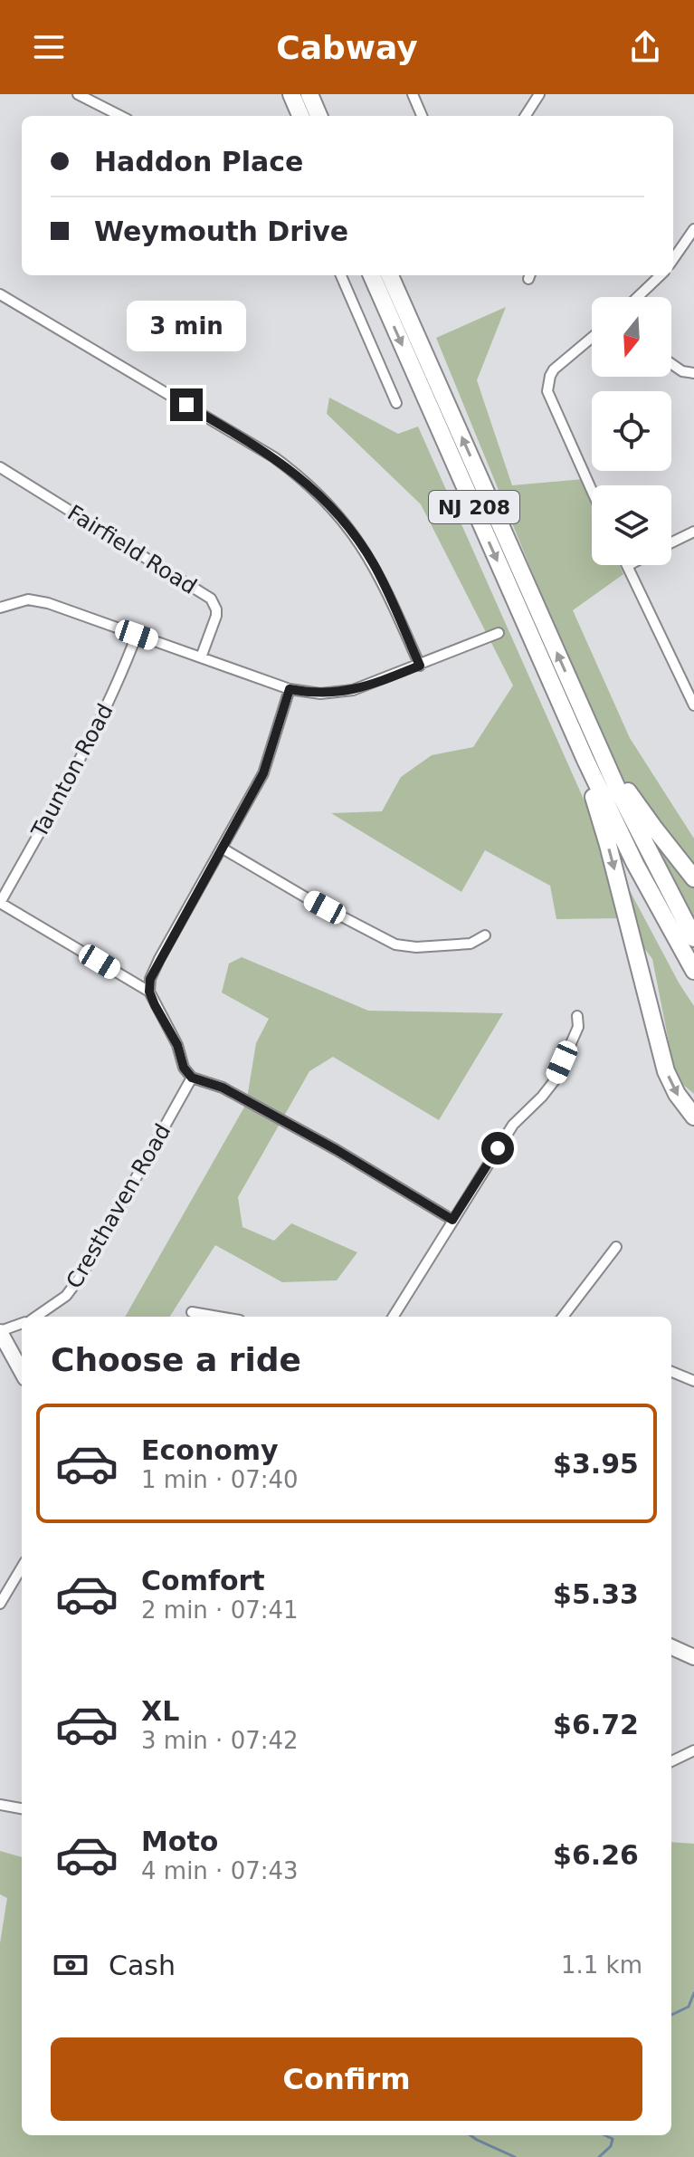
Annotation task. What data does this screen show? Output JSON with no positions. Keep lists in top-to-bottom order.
{
  "streets": {
    "highway": ["NJ 208"],
    "street": ["Fairfield Road", "Taunton Road", "Cresthaven Road"]
  },
  "north": "bottom",
  "page": {
    "header": "Cabway",
    "banner": ["Haddon Place", "Weymouth Drive"],
    "bubble": "3 min",
    "heading": "Choose a ride",
    "list": [
      {
        "name": "Economy",
        "note": "1 min · 07:40",
        "value": "$3.95"
      },
      {
        "name": "Comfort",
        "note": "2 min · 07:41",
        "value": "$5.33"
      },
      {
        "name": "XL",
        "note": "3 min · 07:42",
        "value": "$6.72"
      },
      {
        "name": "Moto",
        "note": "4 min · 07:43",
        "value": "$6.26"
      }
    ],
    "pay": ["Cash", "1.1 km"],
    "buttons": "Confirm"
  }
}
